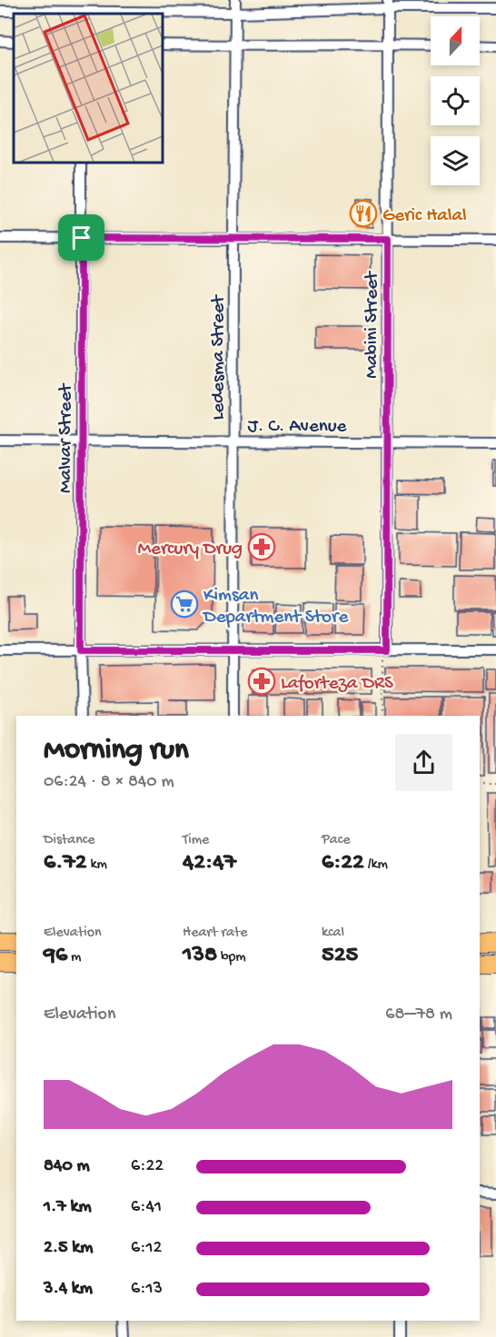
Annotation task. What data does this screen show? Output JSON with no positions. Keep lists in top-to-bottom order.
{
  "streets": {
    "street": [
      "Mabini Street",
      "Ledesma Street",
      "J. C. Avenue",
      "Malvar Street"
    ]
  },
  "crossings": [
    ["Mabini Street", "J. C. Avenue"],
    ["Ledesma Street", "J. C. Avenue"],
    ["J. C. Avenue", "Malvar Street"]
  ],
  "places": {
    "restaurant": ["Geric Halal"],
    "pharmacy": ["Mercury Drug", "Laforteza DRS"],
    "supermarket": ["Kimsan Department Store"]
  },
  "north": "top",
  "page": {
    "heading": ["Morning run", "06:24 · 8 × 840 m"],
    "stats": [
      ["Distance", "6.72 km"],
      ["Time", "42:47"],
      ["Pace", "6:22 /km"],
      ["Elevation", "96 m"],
      ["Heart rate", "138 bpm"],
      ["kcal", "525"]
    ],
    "chart": ["Elevation", "68–78 m"],
    "list": [
      {
        "name": "840 m",
        "note": "6:22"
      },
      {
        "name": "1.7 km",
        "note": "6:41"
      },
      {
        "name": "2.5 km",
        "note": "6:12"
      },
      {
        "name": "3.4 km",
        "note": "6:13"
      }
    ]
  }
}
